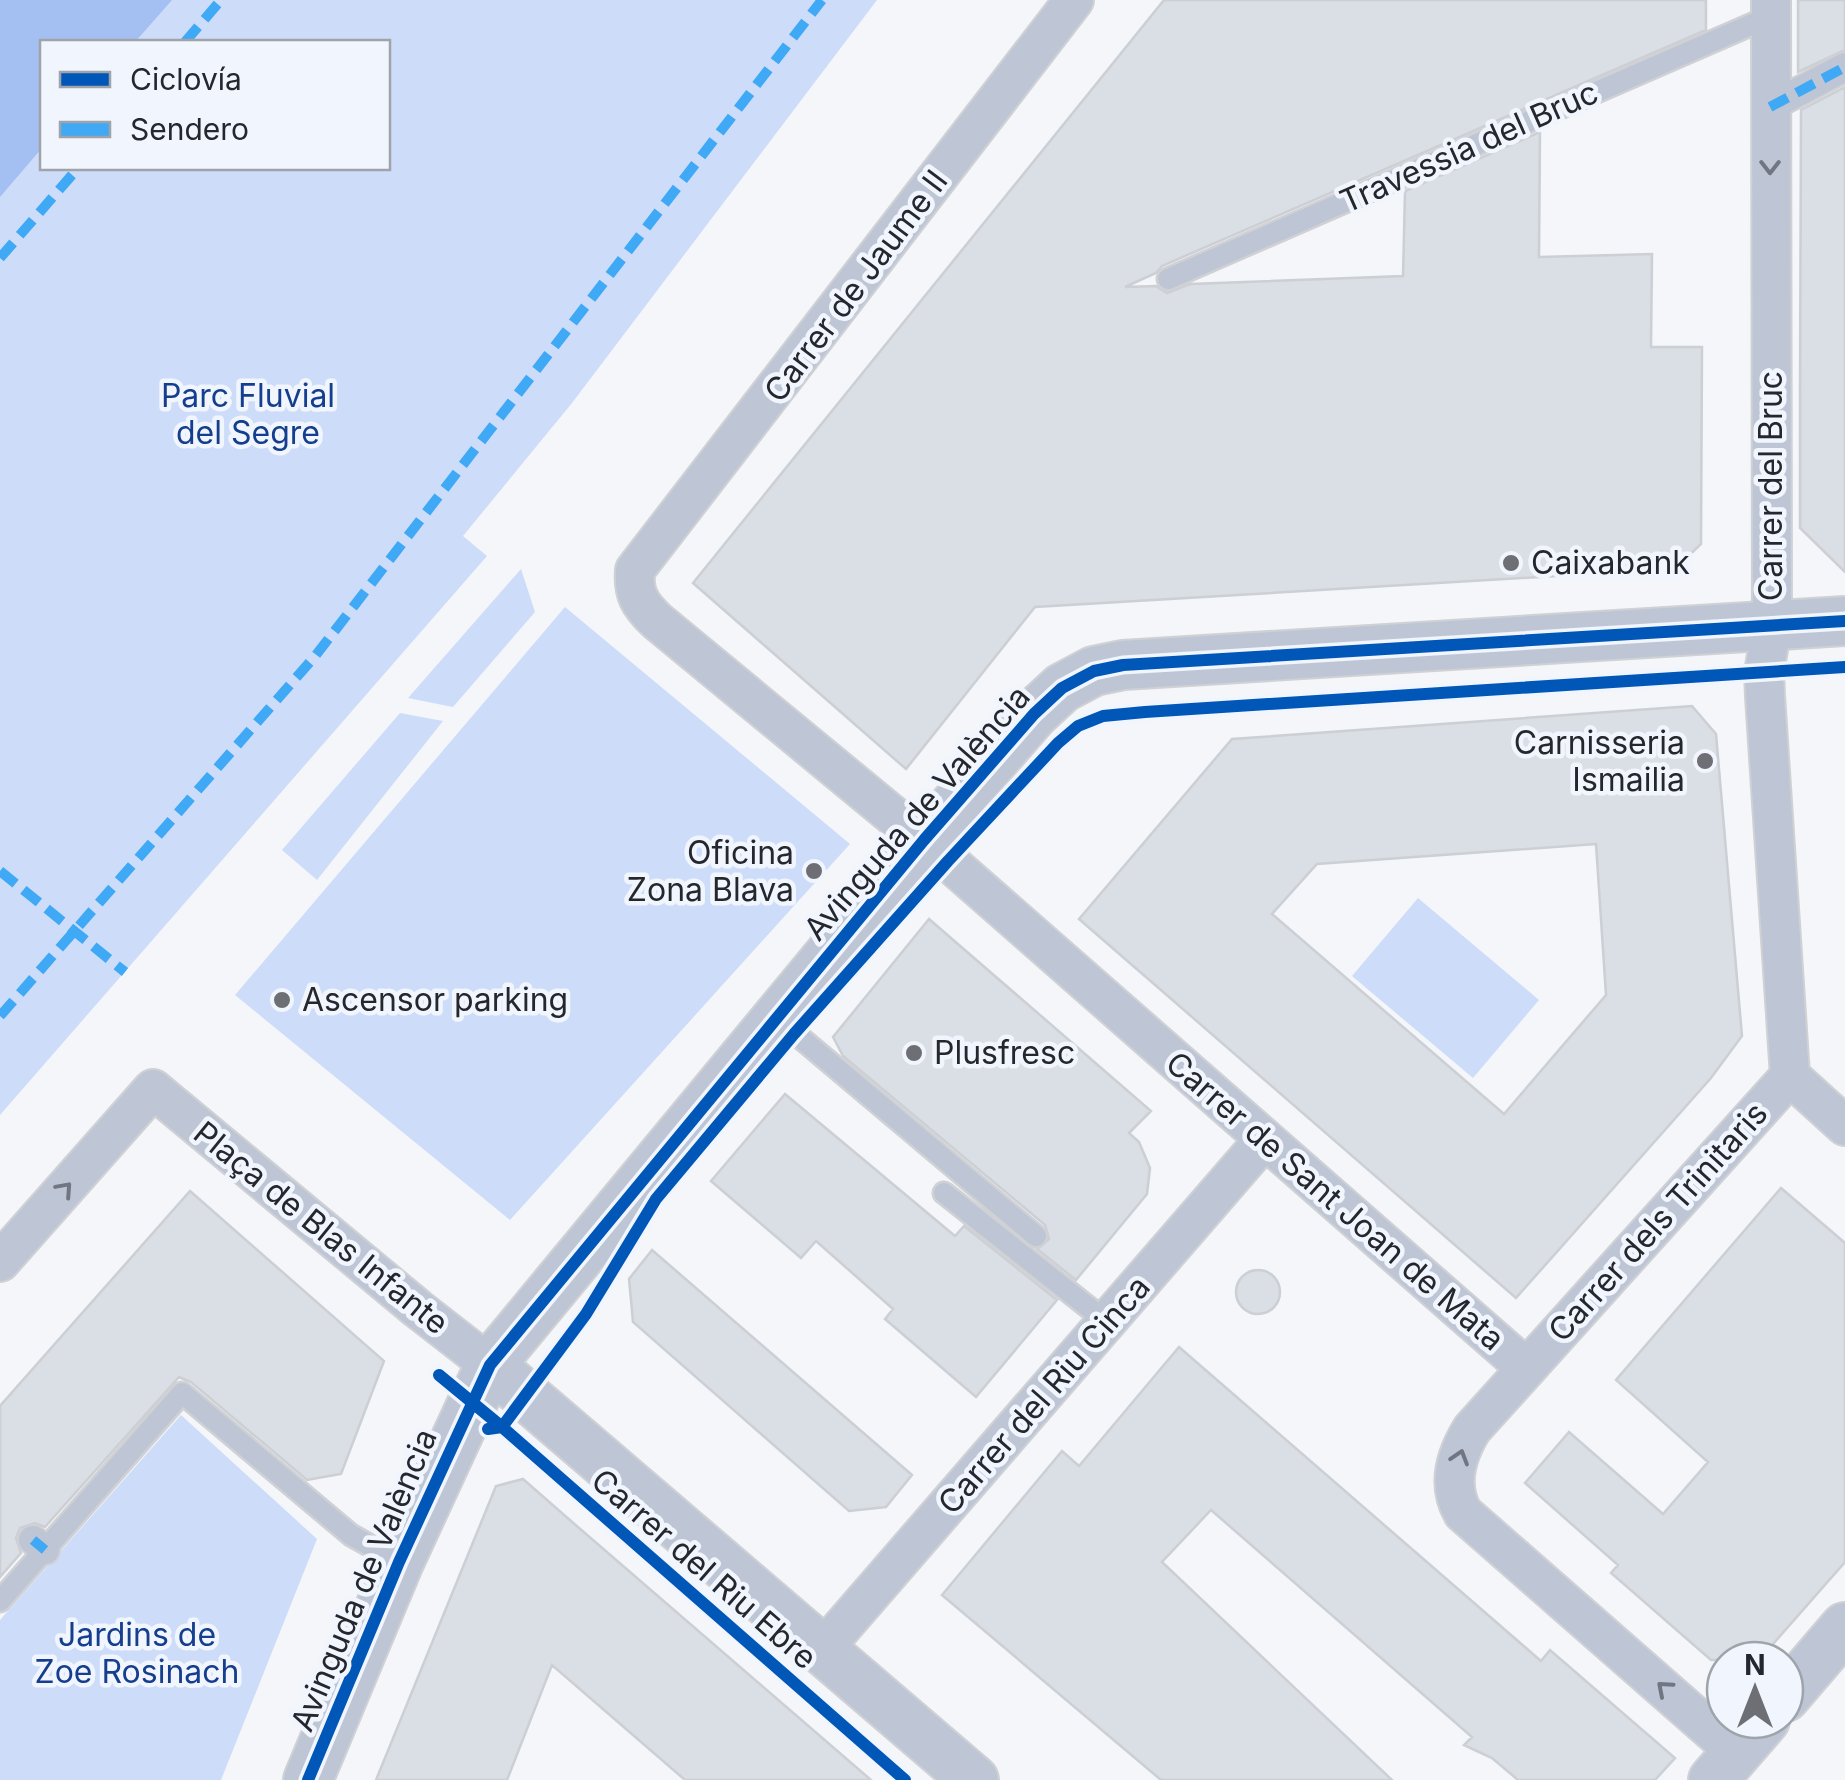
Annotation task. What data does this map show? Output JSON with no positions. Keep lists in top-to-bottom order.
{
  "streets": {
    "street": [
      "Carrer de Jaume II",
      "Carrer del Bruc",
      "Avinguda de València",
      "Carrer de Sant Joan de Mata",
      "Carrer dels Trinitaris",
      "Plaça de Blas Infante",
      "Carrer del Riu Cinca",
      "Carrer del Riu Ebre"
    ],
    "lane": ["Travessia del Bruc"]
  },
  "crossings": [
    ["Travessia del Bruc", "Carrer del Bruc"],
    ["Carrer de Jaume II", "Avinguda de València"],
    ["Carrer de Jaume II", "Carrer de Sant Joan de Mata"],
    ["Carrer del Bruc", "Avinguda de València"],
    ["Carrer del Bruc", "Carrer dels Trinitaris"],
    ["Avinguda de València", "Carrer de Sant Joan de Mata"],
    ["Avinguda de València", "Plaça de Blas Infante"],
    ["Avinguda de València", "Carrer del Riu Ebre"],
    ["Carrer de Sant Joan de Mata", "Carrer dels Trinitaris"],
    ["Carrer de Sant Joan de Mata", "Carrer del Riu Cinca"],
    ["Plaça de Blas Infante", "Carrer del Riu Ebre"],
    ["Carrer del Riu Cinca", "Carrer del Riu Ebre"]
  ],
  "one_way": ["Carrer del Bruc"],
  "parks": ["Parc Fluvial del Segre", "Jardins de Zoe Rosinach"],
  "places": [
    "Caixabank",
    "Carnisseria Ismailia",
    "Oficina Zona Blava",
    "Ascensor parking",
    "Plusfresc"
  ],
  "legend": ["Ciclovía", "Sendero"],
  "north": "top"
}
